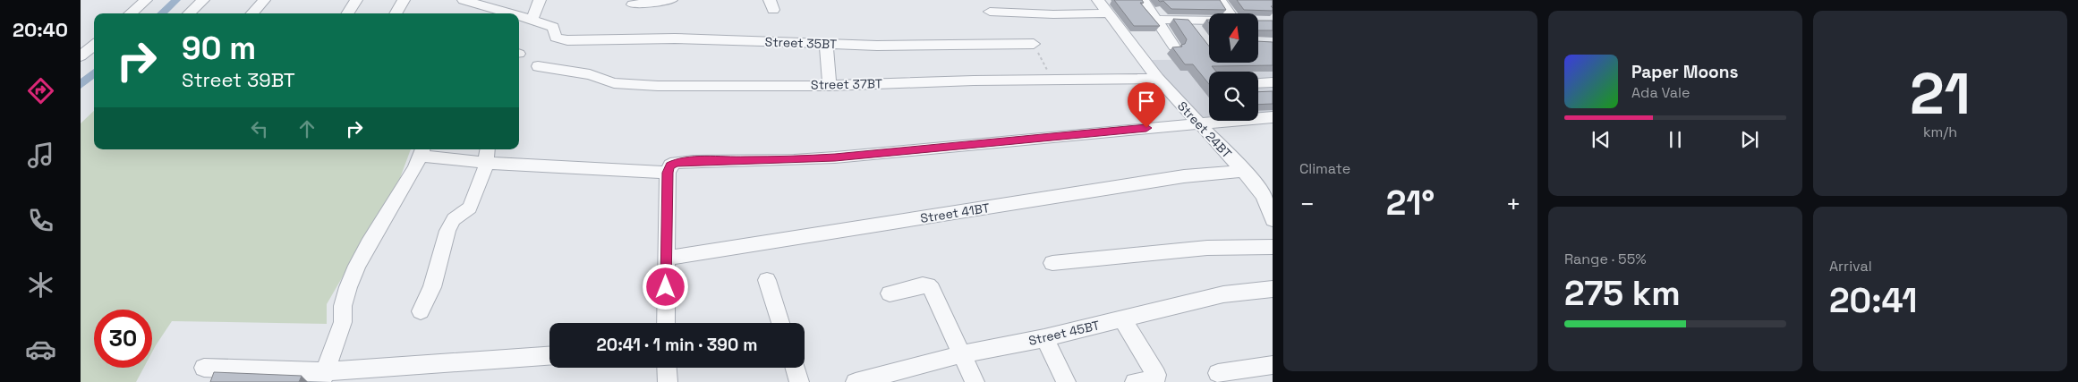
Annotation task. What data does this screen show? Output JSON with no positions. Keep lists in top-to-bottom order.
{
  "streets": {
    "street": [
      "Street 35BT",
      "Street 37BT",
      "Street 24BT",
      "Street 41BT",
      "Street 45BT"
    ]
  },
  "crossings": [
    ["Street 37BT", "Street 24BT"],
    ["Street 24BT", "Street 41BT"]
  ],
  "north": "top",
  "page": {
    "tabs": "20:40",
    "tile": [
      "Climate",
      ["21", "km/h"],
      ["Range · 55%", "275 km"],
      ["Arrival", "20:41"]
    ],
    "turn": ["90 m", "Street 39BT"],
    "song": ["Paper Moons", "Ada Vale"],
    "heat": ["−", "21°", "+"],
    "limit": "30",
    "trip": "20:41 · 1 min · 390 m"
  }
}
